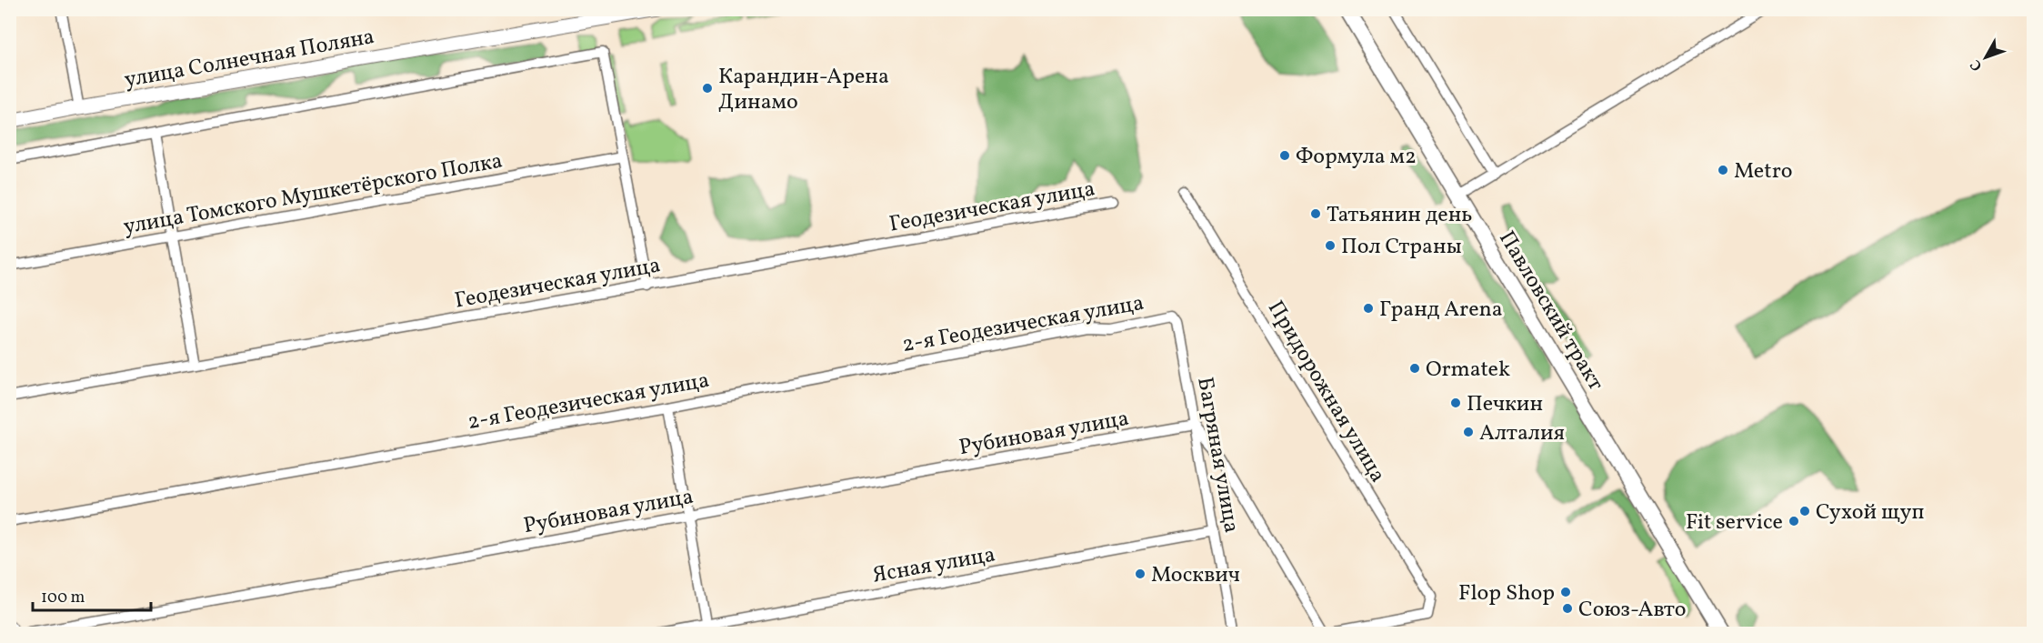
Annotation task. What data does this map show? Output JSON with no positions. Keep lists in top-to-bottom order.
{
  "streets": {
    "main road": ["Павловский тракт"],
    "street": [
      "улица Солнечная Поляна",
      "улица Томского Мушкетёрского Полка",
      "Геодезическая улица",
      "2-я Геодезическая улица",
      "Придорожная улица",
      "Рубиновая улица",
      "Багряная улица",
      "Ясная улица"
    ]
  },
  "crossings": [
    ["2-я Геодезическая улица", "Багряная улица"],
    ["Рубиновая улица", "Багряная улица"],
    ["Багряная улица", "Ясная улица"]
  ],
  "places": [
    "Карандин-Арена Динамо",
    "Формула м2",
    "Metro",
    "Татьянин день",
    "Пол Страны",
    "Гранд Arena",
    "Ormatek",
    "Печкин",
    "Алталия",
    "Сухой щуп",
    "Fit service",
    "Москвич",
    "Flop Shop",
    "Союз-Авто"
  ],
  "scale_bar": "100 m",
  "north": "bottom left"
}
